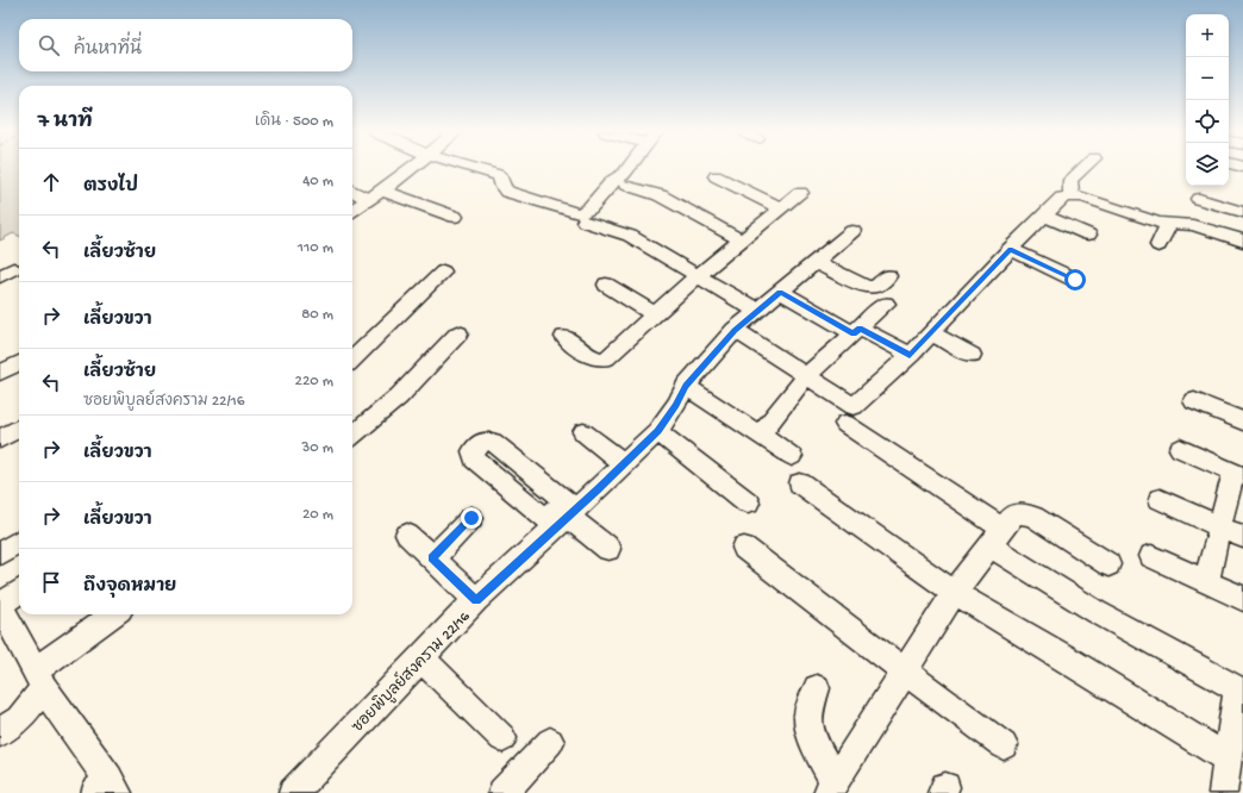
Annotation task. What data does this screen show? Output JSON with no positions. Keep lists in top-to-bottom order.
{
  "streets": {
    "street": ["ซอยพิบูลย์สงคราม 22/16"]
  },
  "page": {
    "map_buttons": ["+", "−"],
    "search": "ค้นหาที่นี่",
    "heading": ["7 นาที", "เดิน · 500 m"],
    "list": [
      ["ตรงไป", "40 m"],
      ["เลี้ยวซ้าย", "110 m"],
      ["เลี้ยวขวา", "80 m"],
      ["เลี้ยวซ้าย", "ซอยพิบูลย์สงคราม 22/16", "220 m"],
      ["เลี้ยวขวา", "30 m"],
      ["เลี้ยวขวา", "20 m"],
      "ถึงจุดหมาย"
    ]
  }
}
